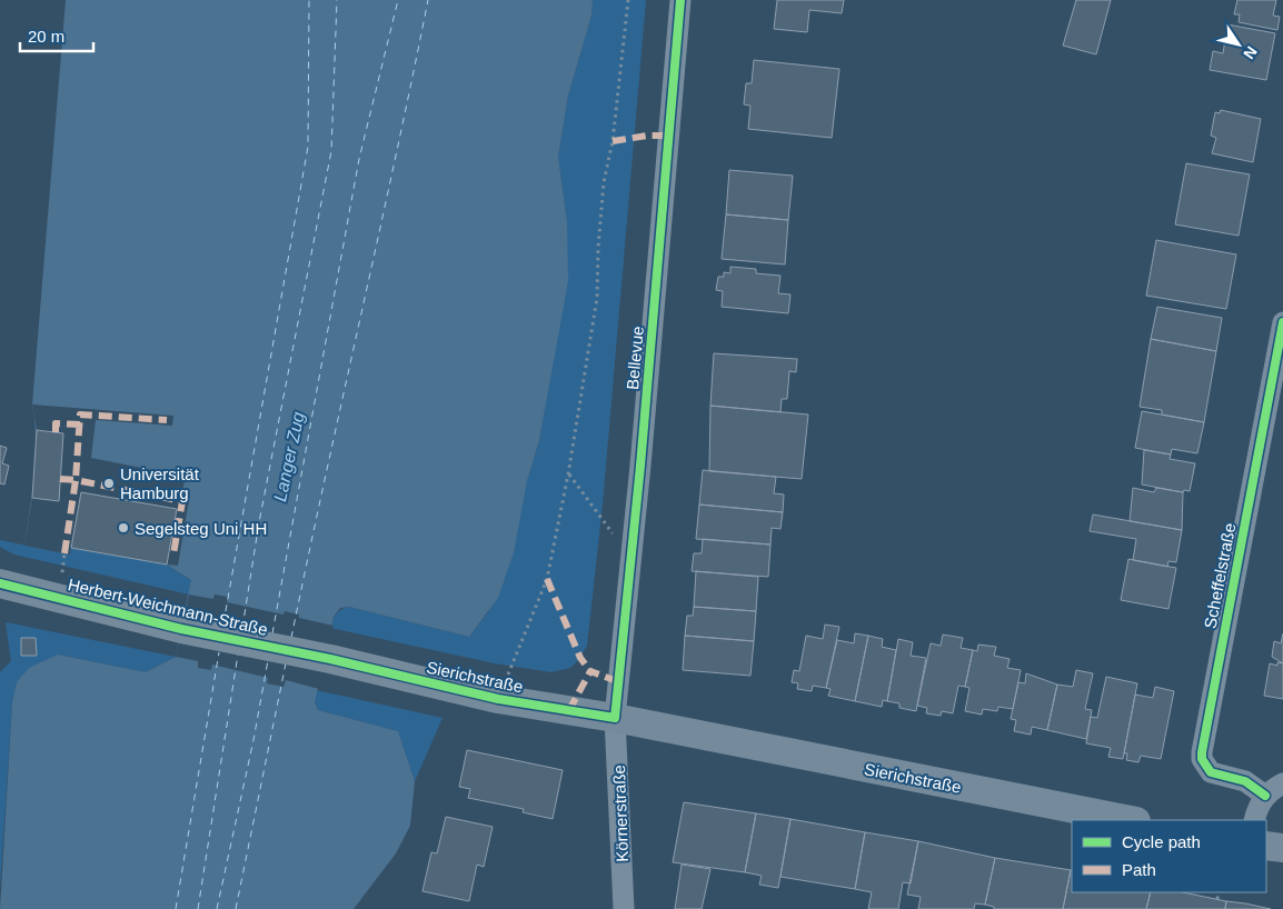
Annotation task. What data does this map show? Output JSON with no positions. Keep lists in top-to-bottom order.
{
  "streets": {
    "main road": ["Herbert-Weichmann-Straße", "Sierichstraße"],
    "street": ["Bellevue", "Scheffelstraße", "Körnerstraße"]
  },
  "crossings": [
    ["Bellevue", "Sierichstraße"],
    ["Bellevue", "Körnerstraße"],
    ["Herbert-Weichmann-Straße", "Sierichstraße"],
    ["Sierichstraße", "Körnerstraße"]
  ],
  "water": ["Langer Zug"],
  "places": ["Universität Hamburg", "Segelsteg Uni HH"],
  "legend": ["Cycle path", "Path"],
  "scale_bar": "20 m",
  "north": "bottom right"
}
